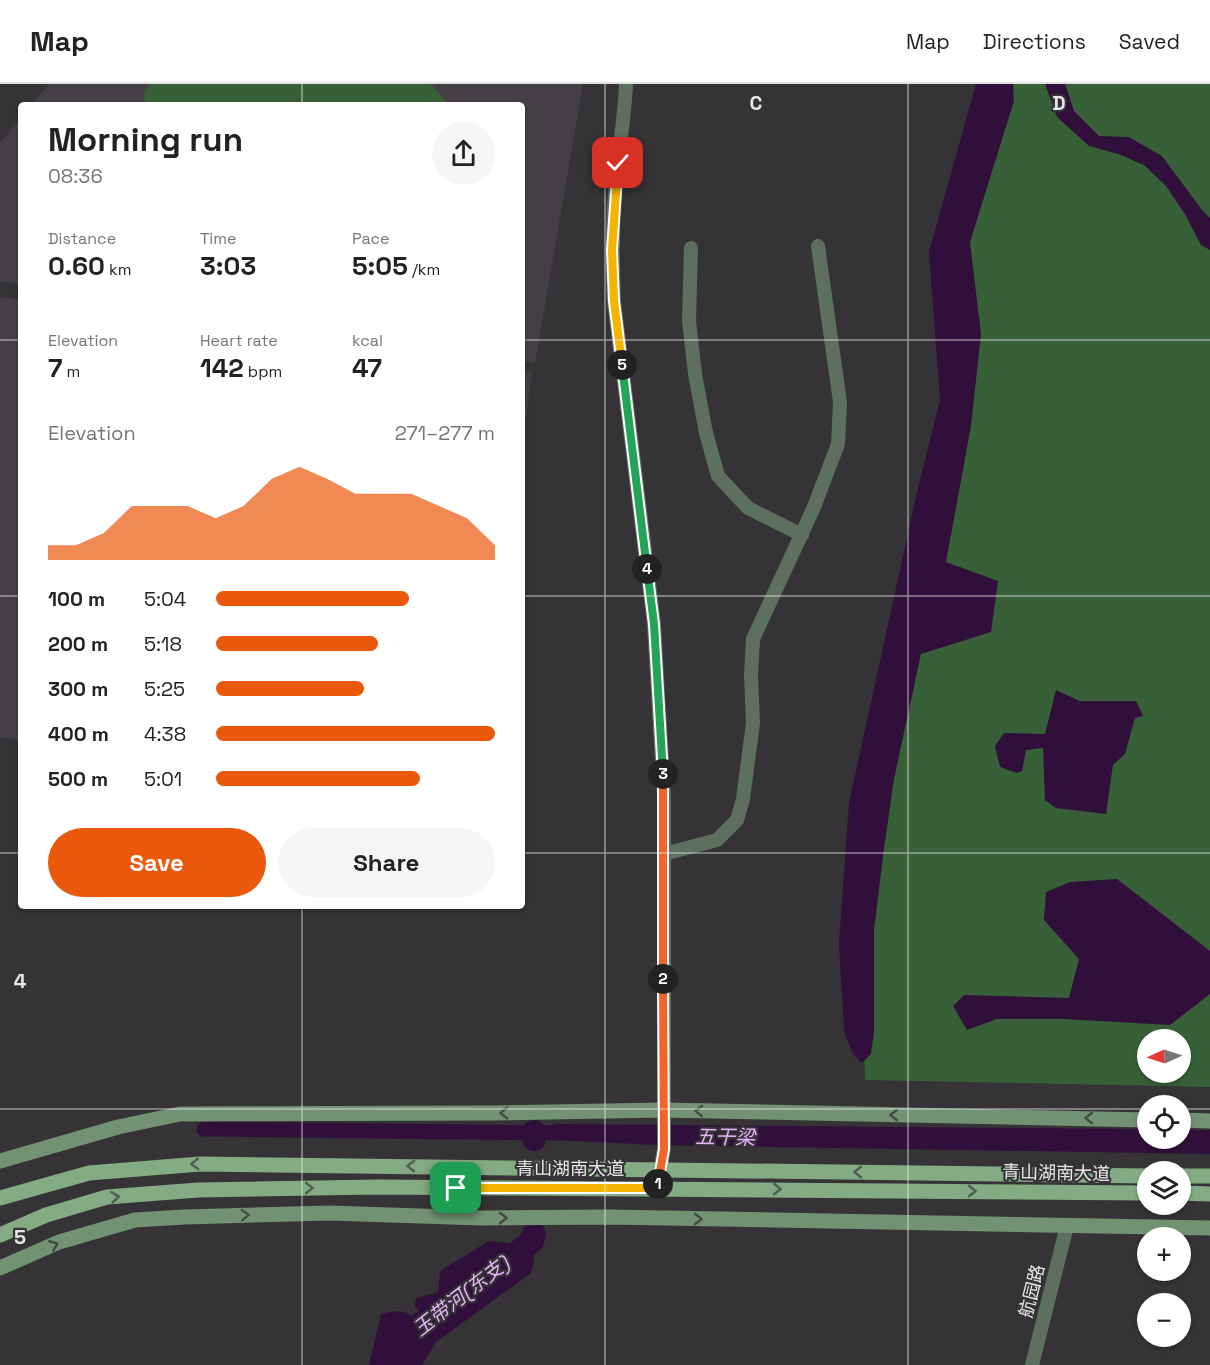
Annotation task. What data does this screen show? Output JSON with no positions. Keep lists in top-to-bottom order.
{
  "streets": {
    "main road": ["青山湖南大道"],
    "street": ["航园路"]
  },
  "water": ["五干梁", "玉带河(东支)"],
  "north": "left",
  "page": {
    "header": "Map",
    "nav": ["Map", "Directions", "Saved"],
    "heading": ["Morning run", "08:36"],
    "stats": [
      ["Distance", "0.60 km"],
      ["Time", "3:03"],
      ["Pace", "5:05 /km"],
      ["Elevation", "7 m"],
      ["Heart rate", "142 bpm"],
      ["kcal", "47"]
    ],
    "pins": [
      "5",
      "4",
      "3",
      "2",
      "1"
    ],
    "chart": ["Elevation", "271–277 m"],
    "list": [
      {
        "name": "100 m",
        "note": "5:04"
      },
      {
        "name": "200 m",
        "note": "5:18"
      },
      {
        "name": "300 m",
        "note": "5:25"
      },
      {
        "name": "400 m",
        "note": "4:38"
      },
      {
        "name": "500 m",
        "note": "5:01"
      }
    ],
    "buttons": ["Save", "Share"],
    "map_buttons": ["+", "−"]
  },
  "grid": {
    "columns": ["C", "D"],
    "rows": ["4", "5"]
  }
}
